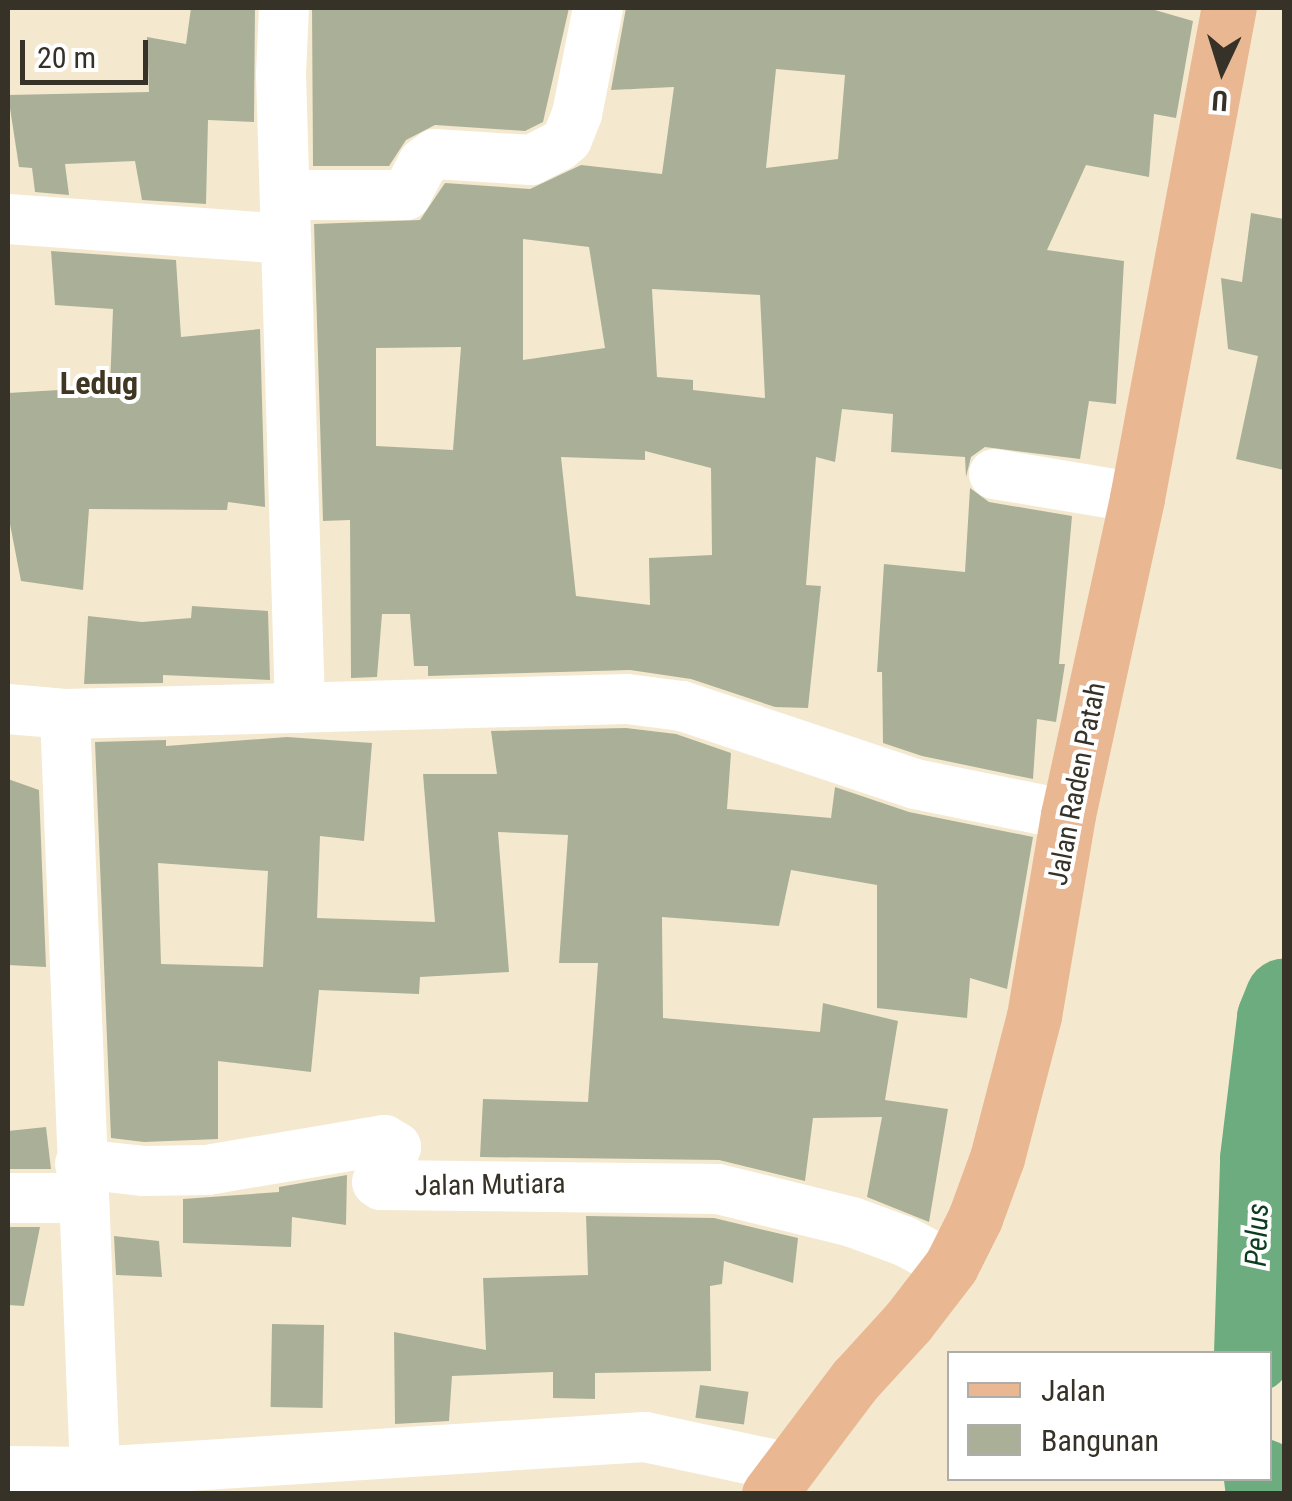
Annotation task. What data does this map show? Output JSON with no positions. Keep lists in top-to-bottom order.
{
  "streets": {
    "main road": ["Jalan Raden Patah"],
    "street": ["Jalan Mutiara"]
  },
  "crossings": [
    ["Jalan Raden Patah", "Jalan Mutiara"]
  ],
  "districts": ["Ledug"],
  "water": ["Pelus"],
  "legend": ["Jalan", "Bangunan"],
  "scale_bar": "20 m",
  "north": "bottom"
}
